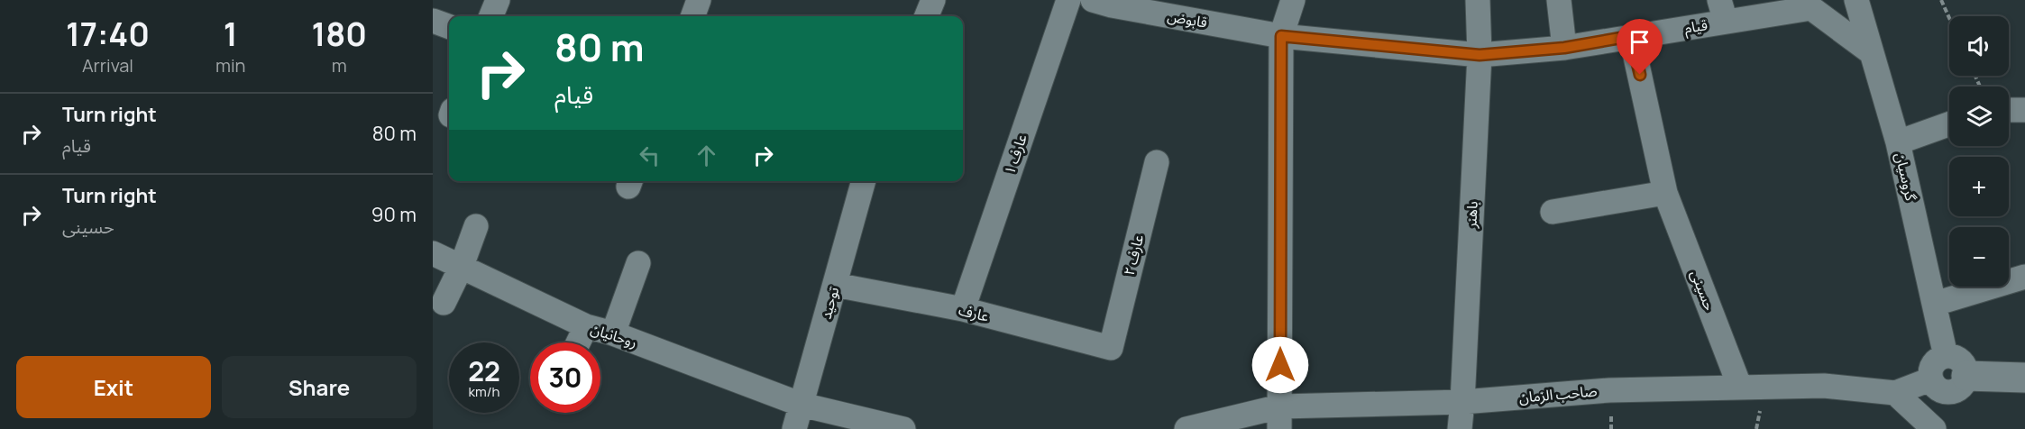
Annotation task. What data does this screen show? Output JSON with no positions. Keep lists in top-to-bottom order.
{
  "streets": {
    "street": [
      "قابوض",
      "قیام",
      "عارف ۱",
      "گروسیان",
      "باهنر",
      "عارف ۲",
      "حسینی",
      "توحید",
      "عارف",
      "روحانیان",
      "صاحب الزمان"
    ]
  },
  "crossings": [
    ["قابوض", "قیام"],
    ["قیام", "گروسیان"],
    ["قیام", "باهنر"],
    ["قیام", "حسینی"],
    ["عارف ۱", "عارف"],
    ["گروسیان", "صاحب الزمان"],
    ["باهنر", "صاحب الزمان"],
    ["عارف ۲", "عارف"],
    ["حسینی", "صاحب الزمان"],
    ["توحید", "عارف"],
    ["توحید", "روحانیان"]
  ],
  "page": {
    "eta": [
      "17:40",
      "Arrival",
      "1",
      "min",
      "180",
      "m"
    ],
    "map_buttons": ["+", "−"],
    "turn": ["80 m", "قیام"],
    "list": [
      {
        "name": "Turn right",
        "note": "قیام",
        "value": "80 m"
      },
      {
        "name": "Turn right",
        "note": "حسینی",
        "value": "90 m"
      }
    ],
    "speed": "22 km/h",
    "limit": "30",
    "buttons": ["Exit", "Share"]
  }
}
